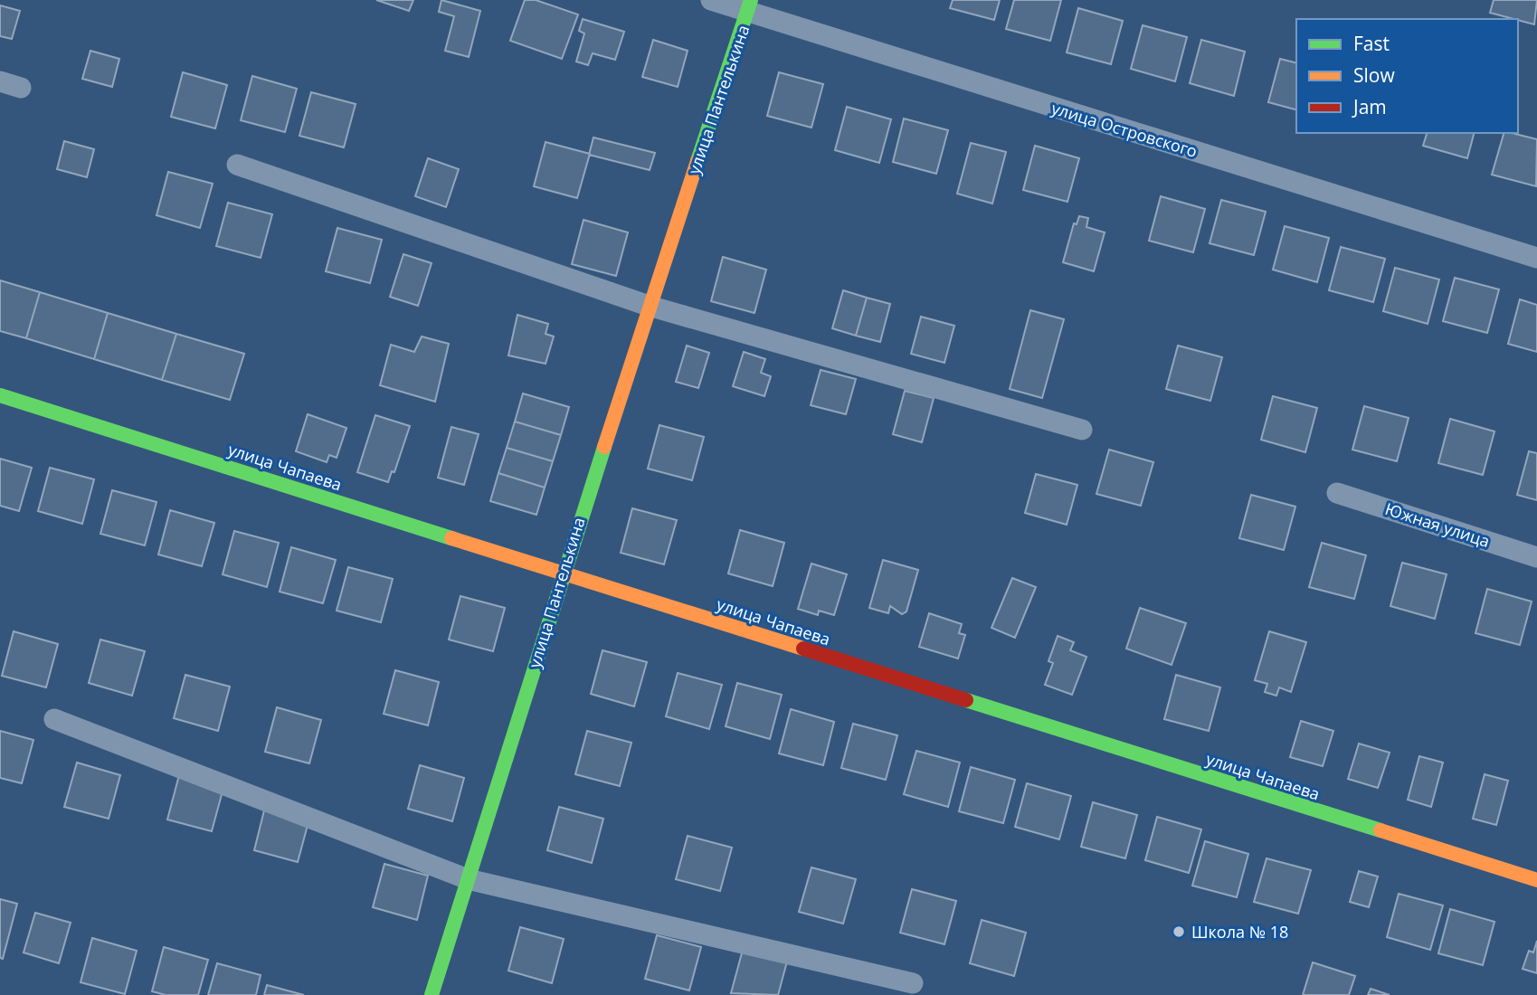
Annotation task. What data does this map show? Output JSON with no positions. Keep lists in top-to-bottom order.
{
  "streets": {
    "street": [
      "улица Пантелькина",
      "улица Островского",
      "улица Чапаева",
      "Южная улица"
    ]
  },
  "crossings": [
    ["улица Пантелькина", "улица Островского"],
    ["улица Пантелькина", "улица Чапаева"]
  ],
  "places": ["Школа № 18"],
  "legend": ["Fast", "Slow", "Jam"]
}
